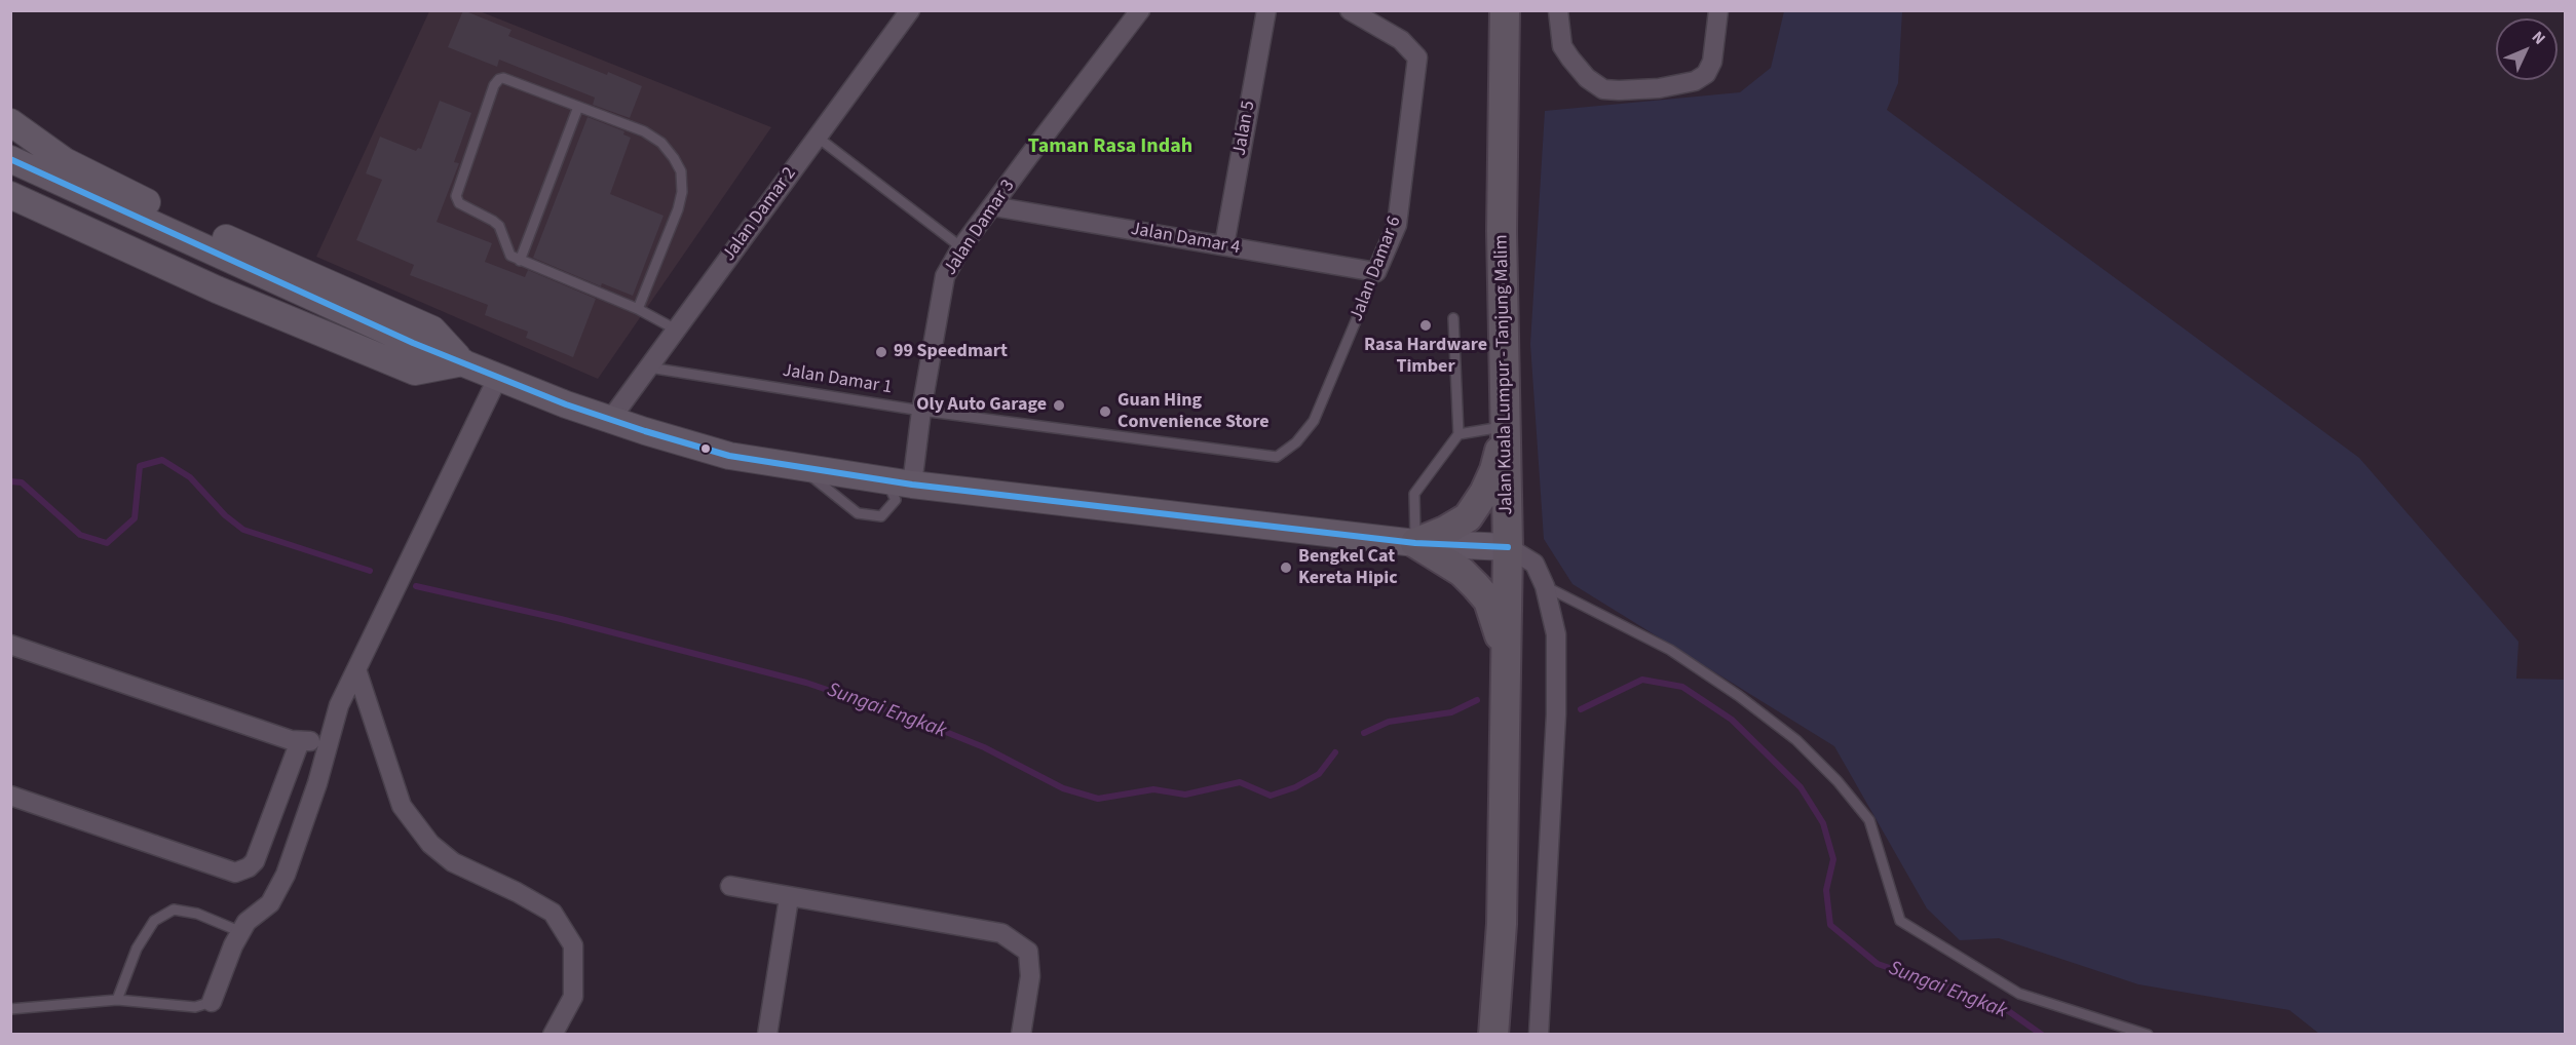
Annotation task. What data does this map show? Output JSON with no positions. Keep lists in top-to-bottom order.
{
  "streets": {
    "main road": ["Jalan Kuala Lumpur - Tanjung Malim"],
    "street": [
      "Jalan 5",
      "Jalan Damar 2",
      "Jalan Damar 3",
      "Jalan Damar 4",
      "Jalan Damar 6"
    ],
    "lane": ["Jalan Damar 1"]
  },
  "crossings": [
    ["Jalan 5", "Jalan Damar 4"],
    ["Jalan Damar 2", "Jalan Damar 1"],
    ["Jalan Damar 3", "Jalan Damar 4"],
    ["Jalan Damar 3", "Jalan Damar 1"],
    ["Jalan Damar 4", "Jalan Damar 6"],
    ["Jalan Damar 6", "Jalan Damar 1"]
  ],
  "districts": ["Taman Rasa Indah"],
  "water": ["Sungai Engkak"],
  "places": [
    "Rasa Hardware Timber",
    "99 Speedmart",
    "Oly Auto Garage",
    "Guan Hing Convenience Store",
    "Bengkel Cat Kereta Hipic"
  ],
  "north": "top right"
}
